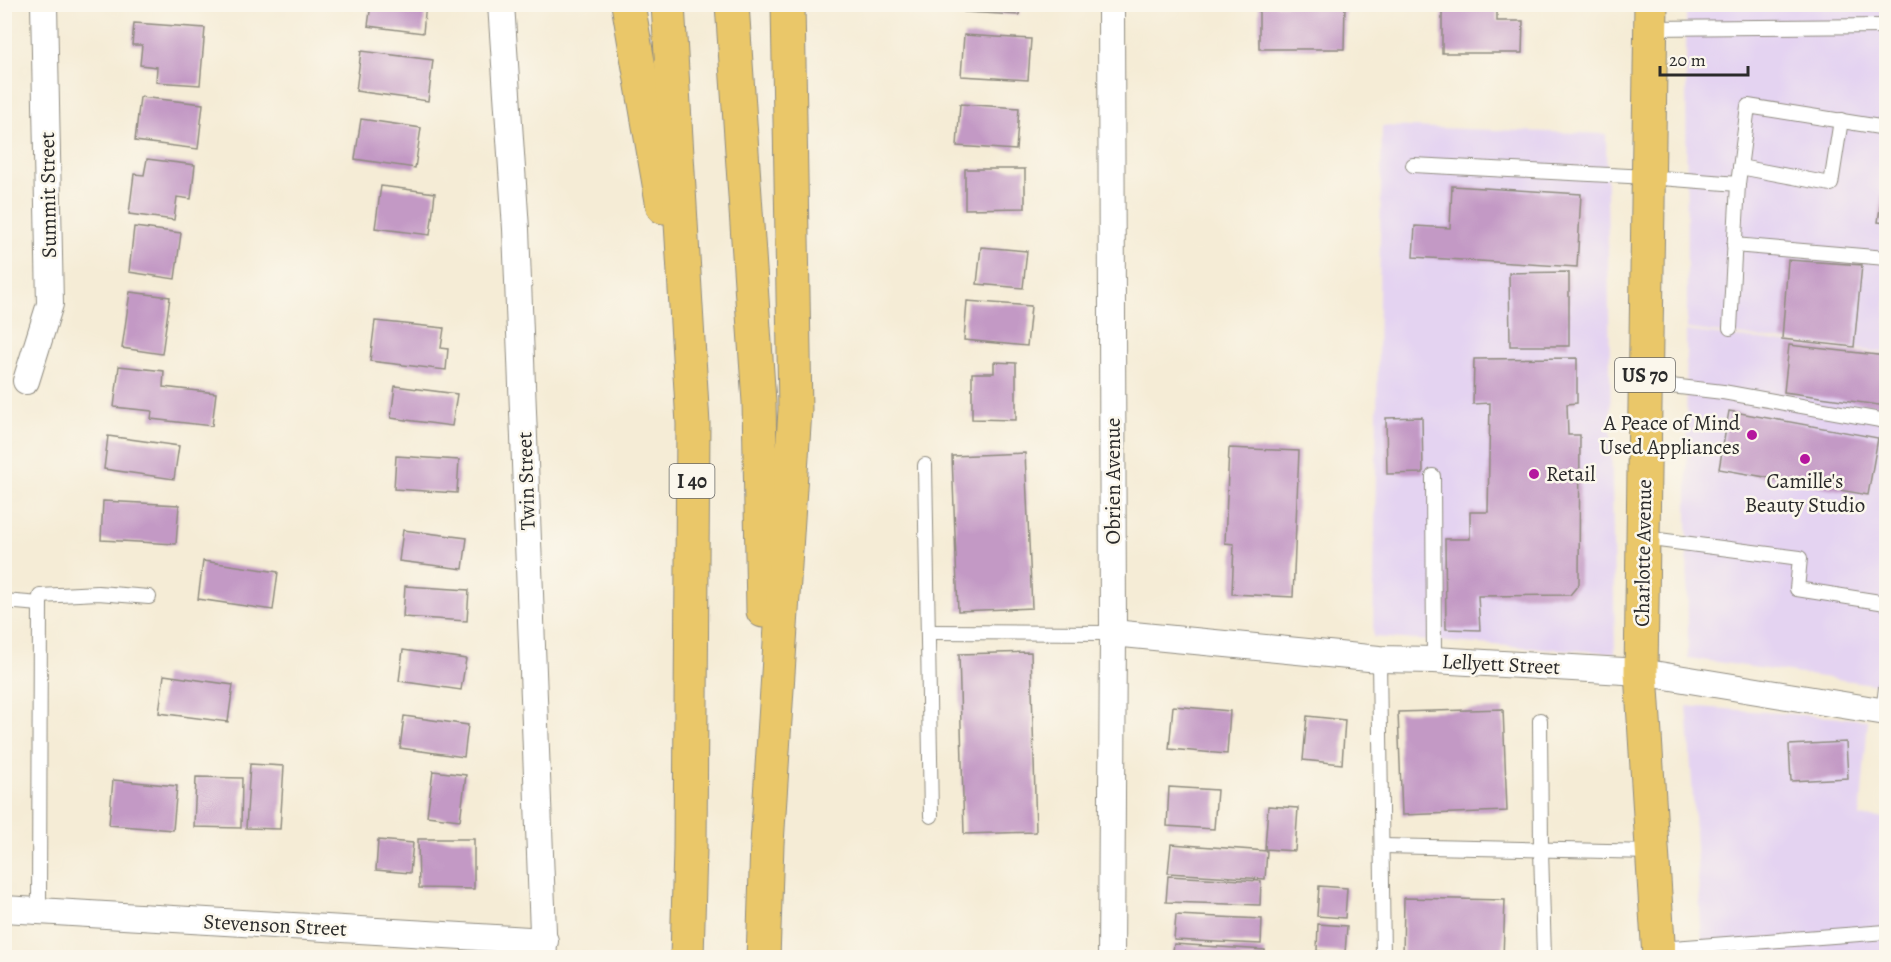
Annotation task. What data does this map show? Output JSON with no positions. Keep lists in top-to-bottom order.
{
  "streets": {
    "main road": ["US 70", "I 40", "Charlotte Avenue"],
    "street": [
      "Summit Street",
      "Twin Street",
      "Obrien Avenue",
      "Lellyett Street",
      "Stevenson Street"
    ]
  },
  "crossings": [
    ["Twin Street", "Stevenson Street"],
    ["Obrien Avenue", "Lellyett Street"],
    ["Charlotte Avenue", "Lellyett Street"]
  ],
  "places": ["A Peace of Mind Used Appliances", "Camille's Beauty Studio", "Retail"],
  "scale_bar": "20 m"
}
